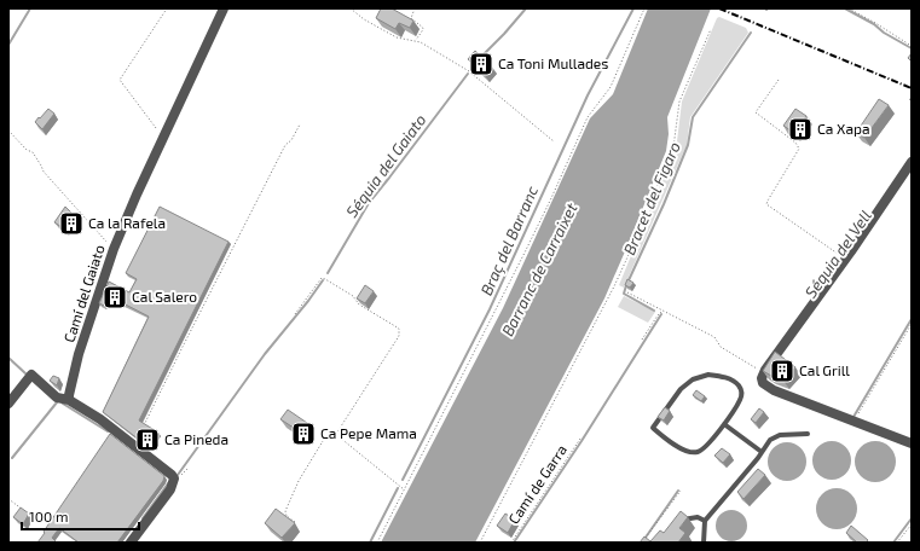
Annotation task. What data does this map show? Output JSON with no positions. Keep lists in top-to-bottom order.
{
  "streets": {
    "street": ["Camí del Gaiato"],
    "path": ["Camí de Garra"]
  },
  "water": [
    "Séquia del Gaiato",
    "Bracet del Figaro",
    "Braç del Barranc",
    "Séquia del Vell",
    "Barranc de Carraixet"
  ],
  "places": {
    "building": [
      "Ca Toni Mullades",
      "Ca Xapa",
      "Ca la Rafela",
      "Cal Salero",
      "Cal Grill",
      "Ca Pepe Mama",
      "Ca Pineda"
    ]
  },
  "scale_bar": "100 m"
}
